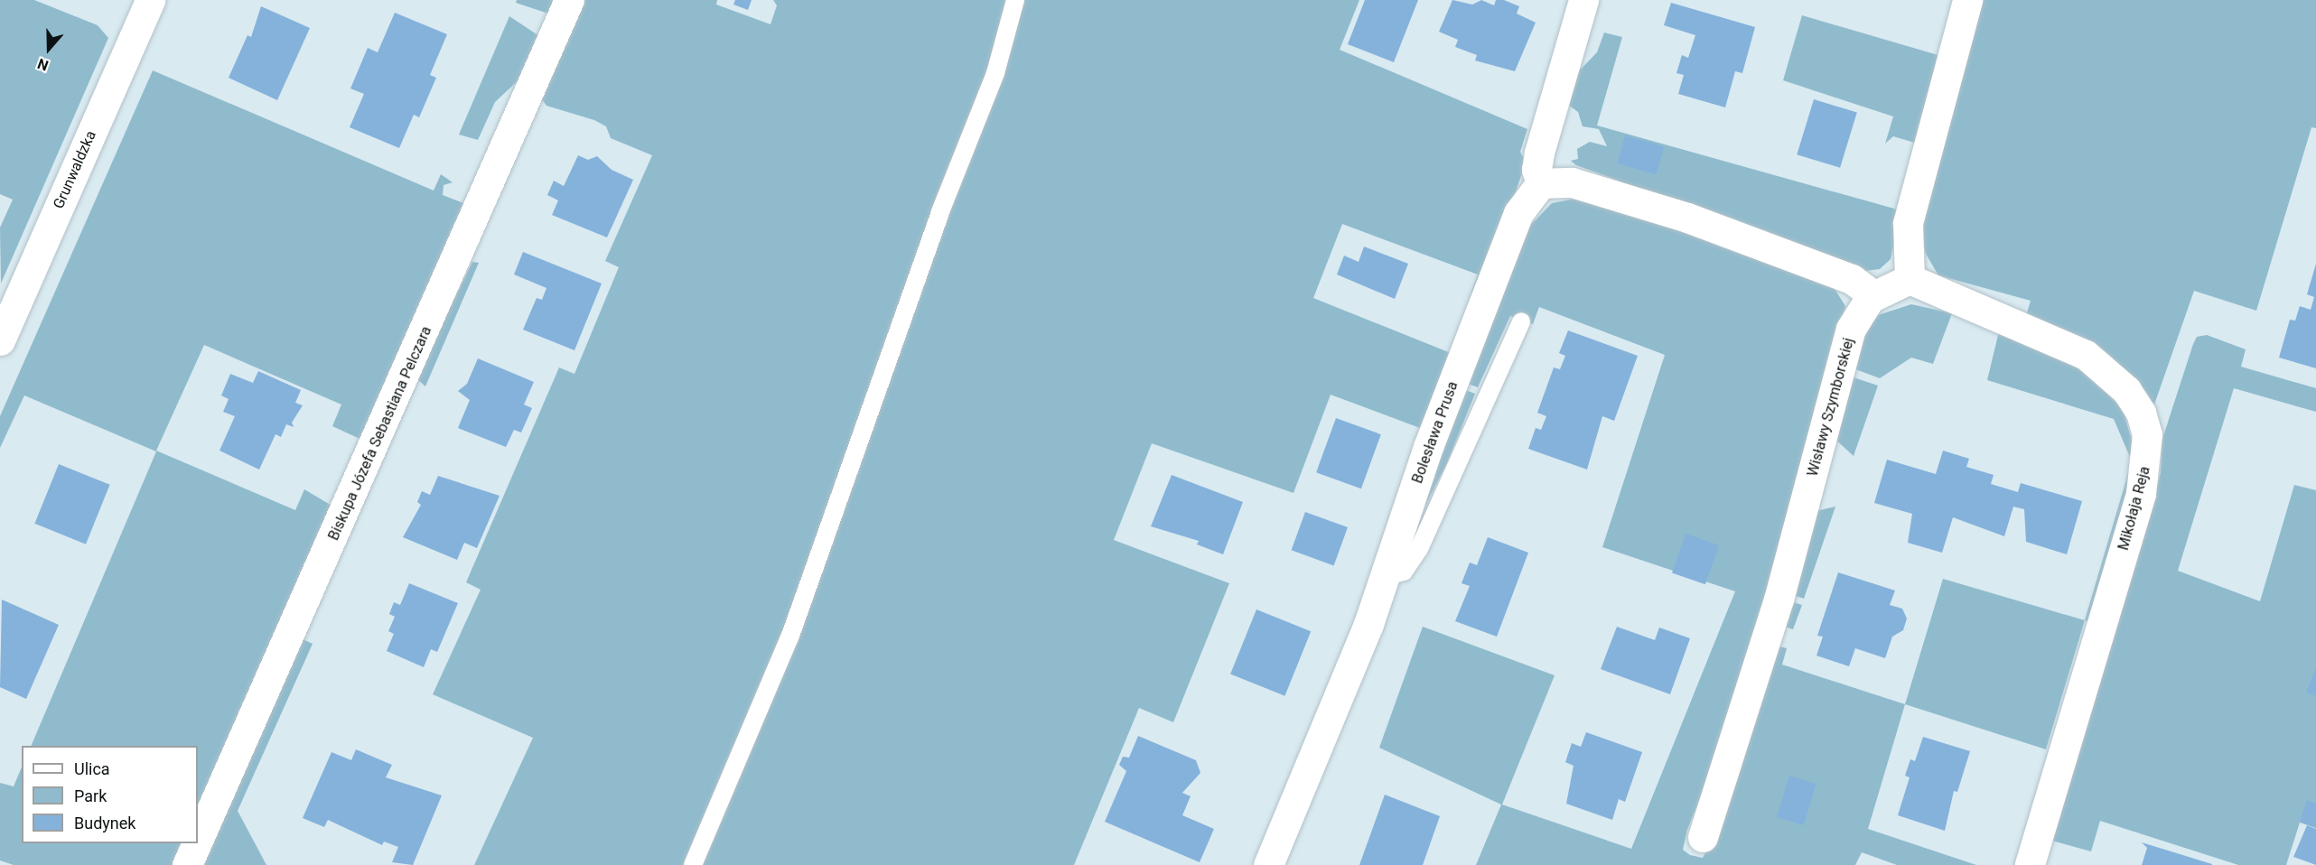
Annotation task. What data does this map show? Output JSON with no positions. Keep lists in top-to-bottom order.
{
  "streets": {
    "street": [
      "Grunwaldzka",
      "Wisławy Szymborskiej",
      "Bolesława Prusa",
      "Biskupa Józefa Sebastiana Pelczara",
      "Mikołaja Reja"
    ]
  },
  "crossings": [
    ["Wisławy Szymborskiej", "Mikołaja Reja"]
  ],
  "legend": ["Ulica", "Park", "Budynek"],
  "north": "bottom"
}
